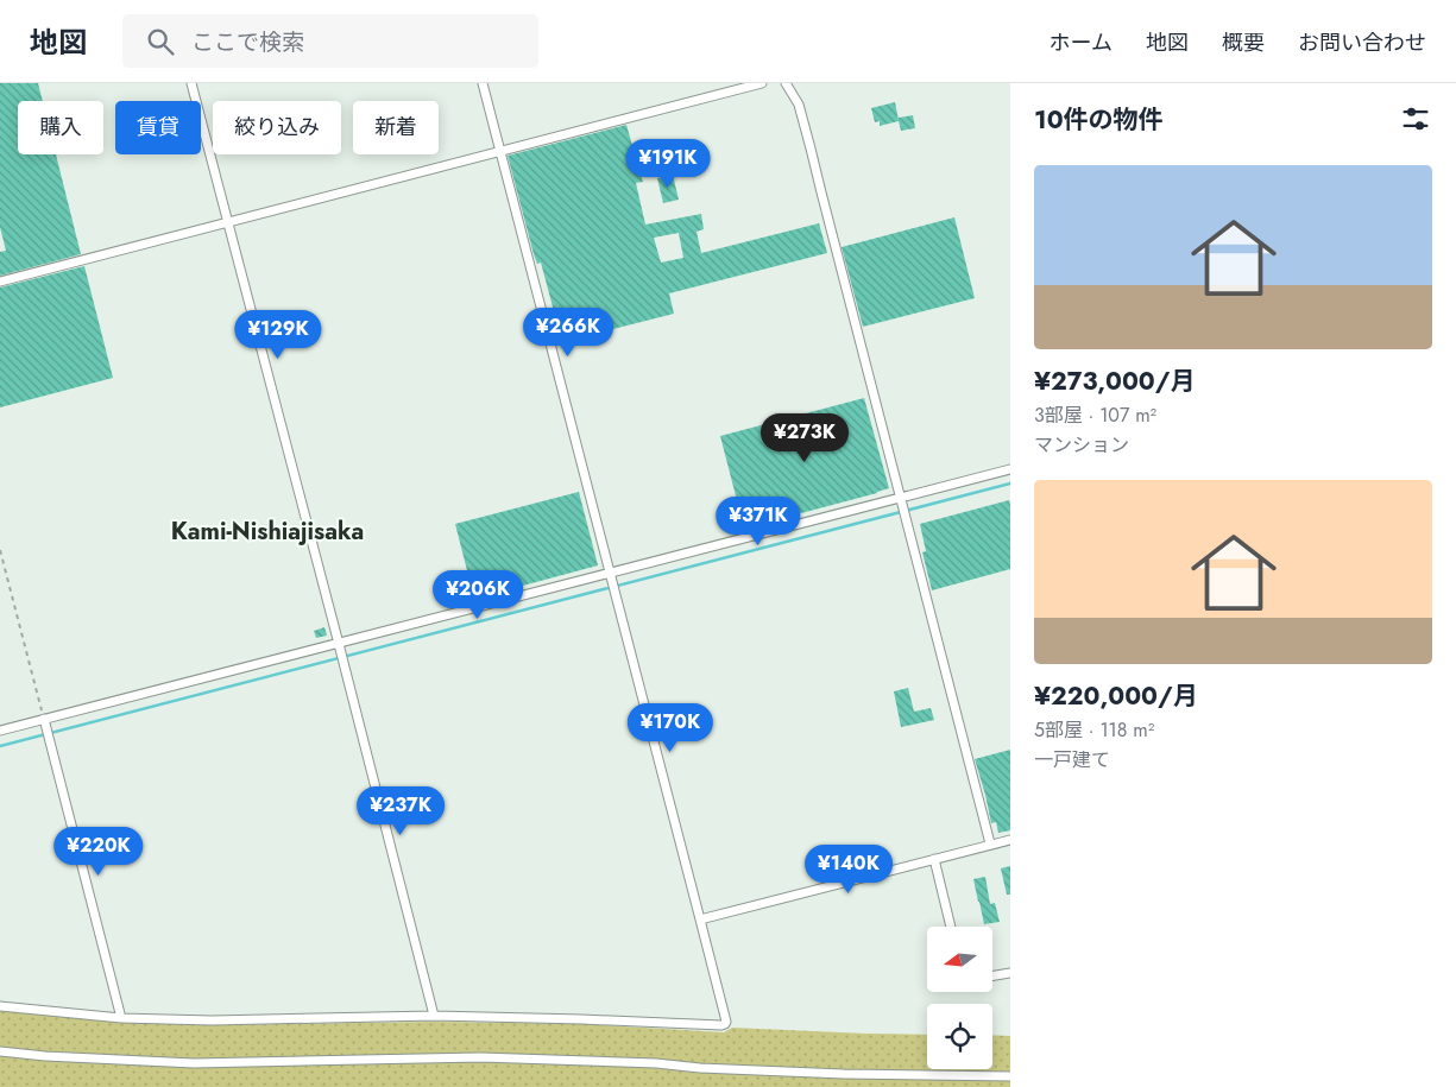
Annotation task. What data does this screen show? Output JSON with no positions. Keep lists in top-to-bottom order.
{
  "districts": ["Kami-Nishiajisaka"],
  "north": "left",
  "page": {
    "header": "地図",
    "search": "ここで検索",
    "nav": [
      "ホーム",
      "地図",
      "概要",
      "お問い合わせ"
    ],
    "heading": "10件の物件",
    "chip": [
      "購入",
      "賃貸",
      "絞り込み",
      "新着"
    ],
    "price": [
      "¥191K",
      "¥266K",
      "¥129K",
      "¥273K",
      "¥371K",
      "¥206K",
      "¥170K",
      "¥237K",
      "¥220K",
      "¥140K"
    ],
    "list": [
      {
        "name": "¥273,000/月",
        "note": "3部屋 · 107 m² · マンション"
      },
      {
        "name": "¥220,000/月",
        "note": "5部屋 · 118 m² · 一戸建て"
      }
    ]
  }
}
